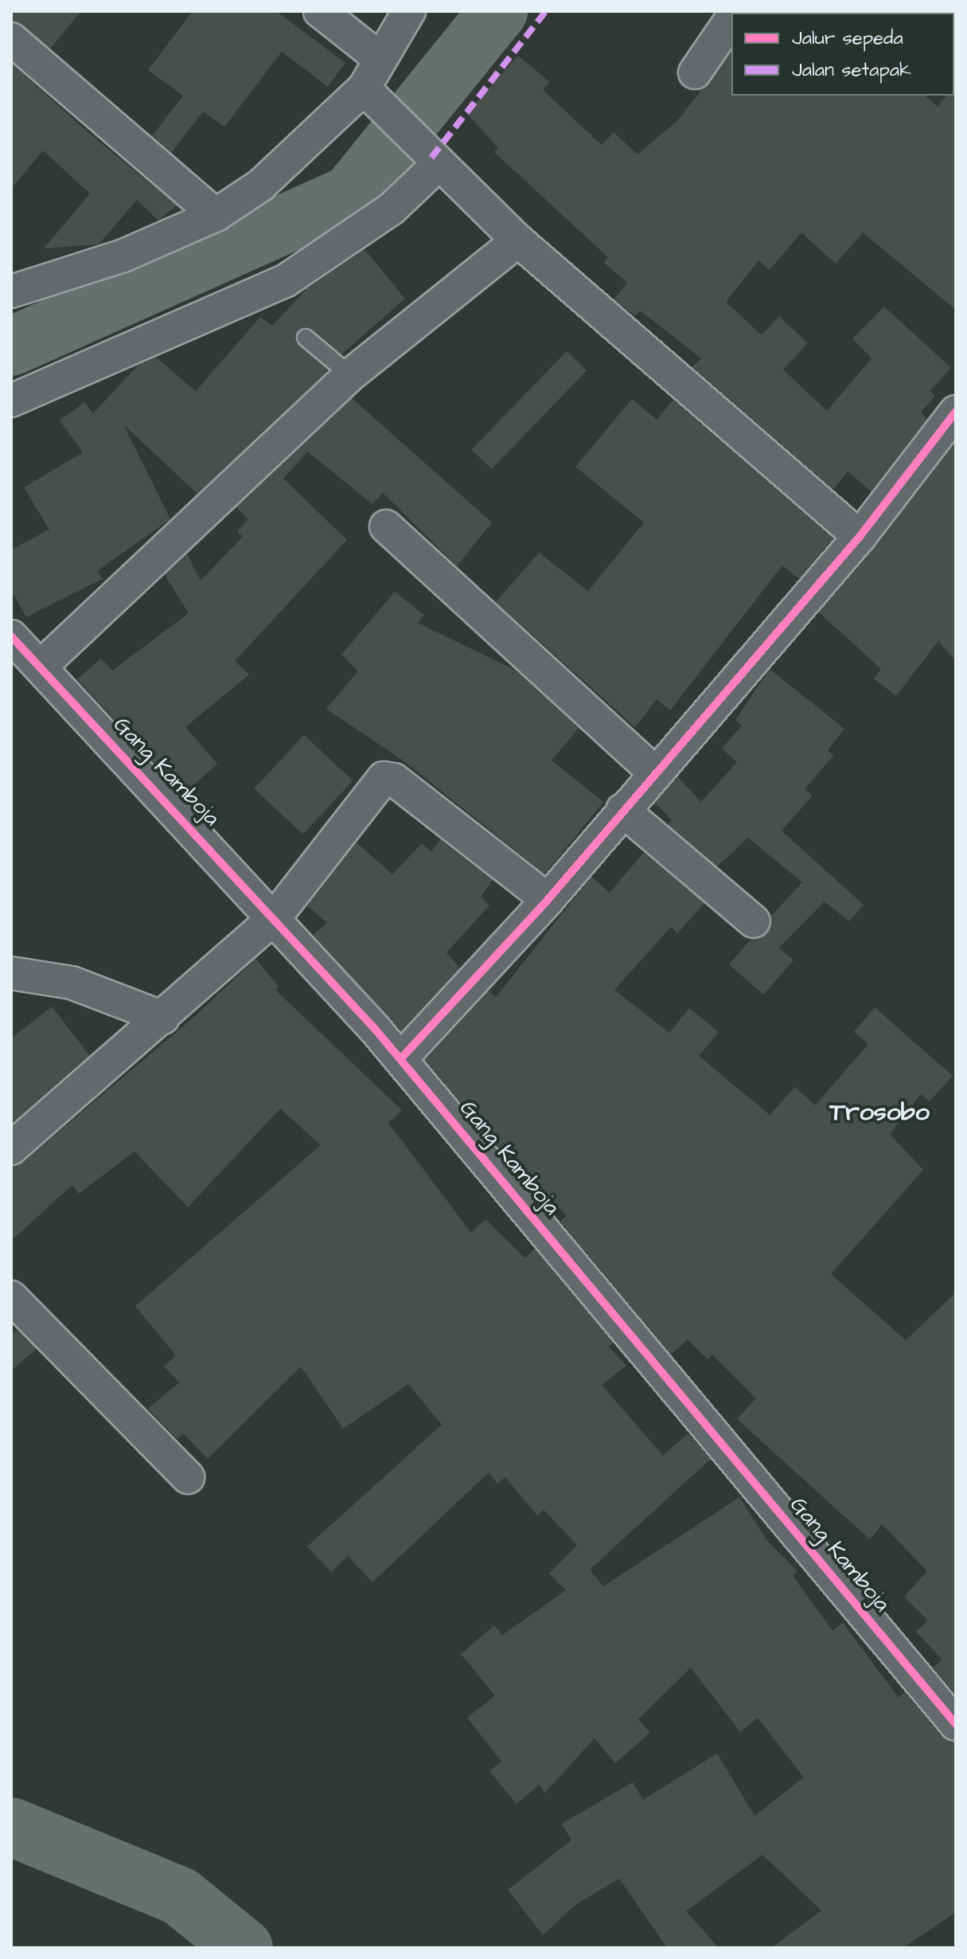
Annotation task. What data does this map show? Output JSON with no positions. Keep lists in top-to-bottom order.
{
  "streets": {
    "street": ["Gang Kamboja"]
  },
  "districts": ["Trosobo"],
  "legend": ["Jalur sepeda", "Jalan setapak"]
}
